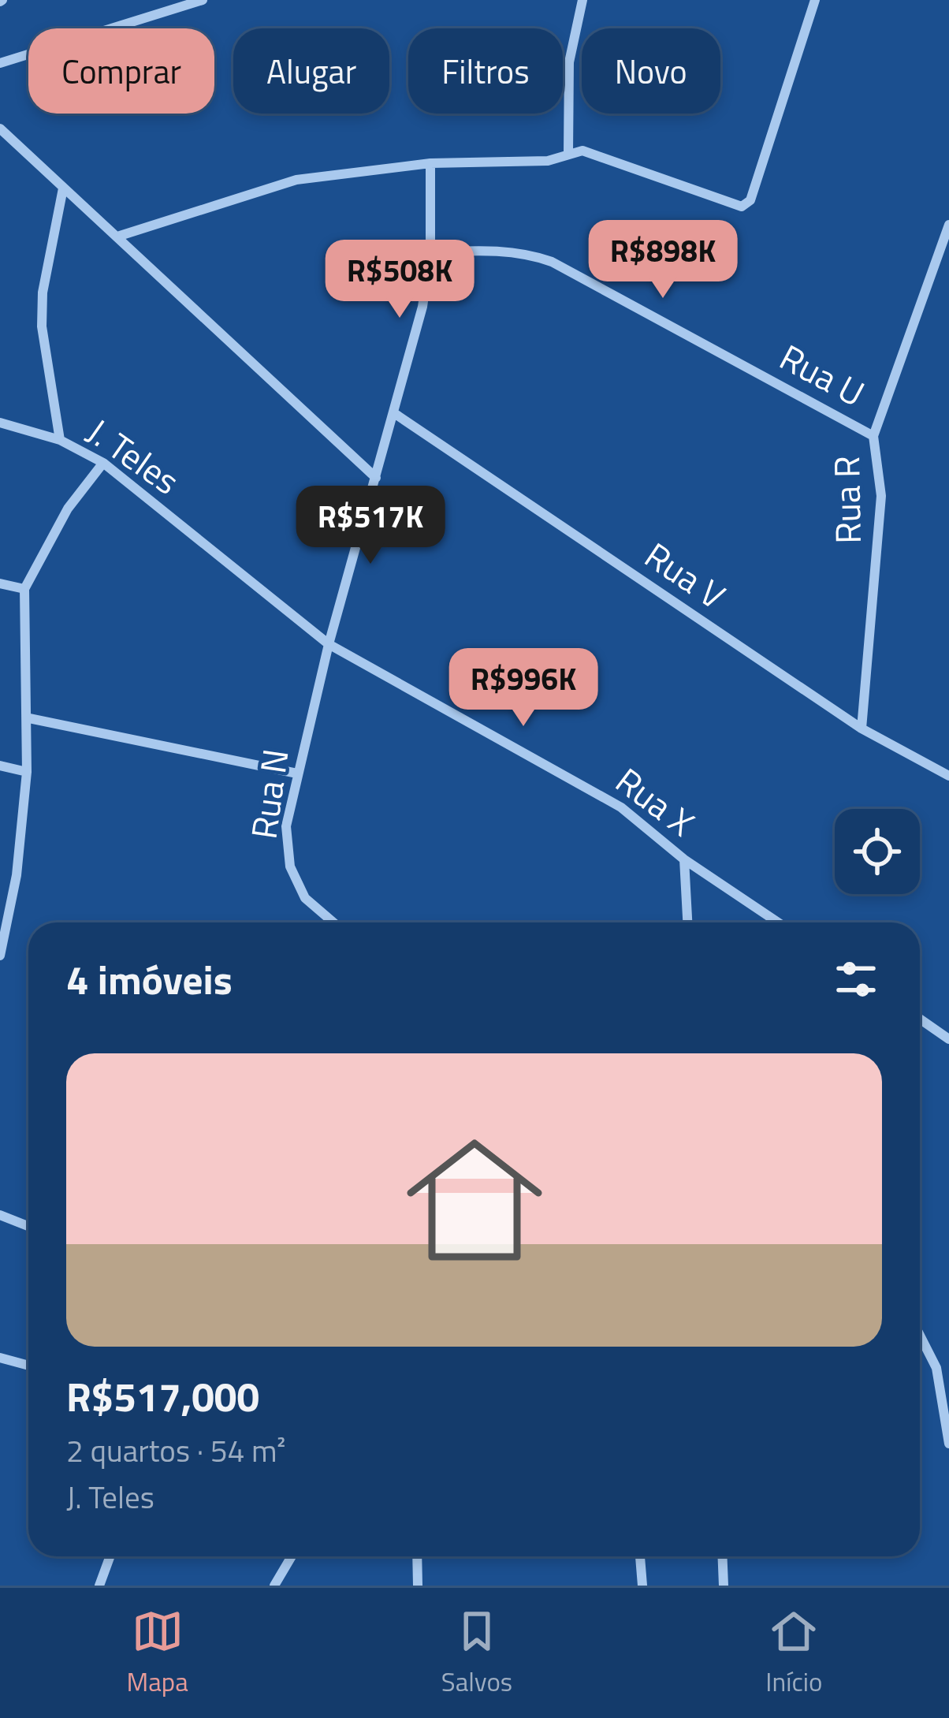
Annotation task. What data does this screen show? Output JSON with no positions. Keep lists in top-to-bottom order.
{
  "streets": {
    "street": [
      "Rua U",
      "J. Teles",
      "Rua R",
      "Rua V",
      "Rua N",
      "Rua X"
    ]
  },
  "crossings": [
    ["Rua U", "Rua R"],
    ["Rua U", "Rua N"],
    ["J. Teles", "Rua N"],
    ["J. Teles", "Rua X"],
    ["Rua R", "Rua V"],
    ["Rua V", "Rua N"],
    ["Rua N", "Rua X"]
  ],
  "page": {
    "chip": [
      "Comprar",
      "Alugar",
      "Filtros",
      "Novo"
    ],
    "price": [
      "R$898K",
      "R$508K",
      "R$517K",
      "R$996K"
    ],
    "heading": "4 imóveis",
    "list": [
      {
        "name": "R$517,000",
        "note": "2 quartos · 54 m² · J. Teles"
      }
    ],
    "tabs": ["Mapa", "Salvos", "Início"]
  }
}
